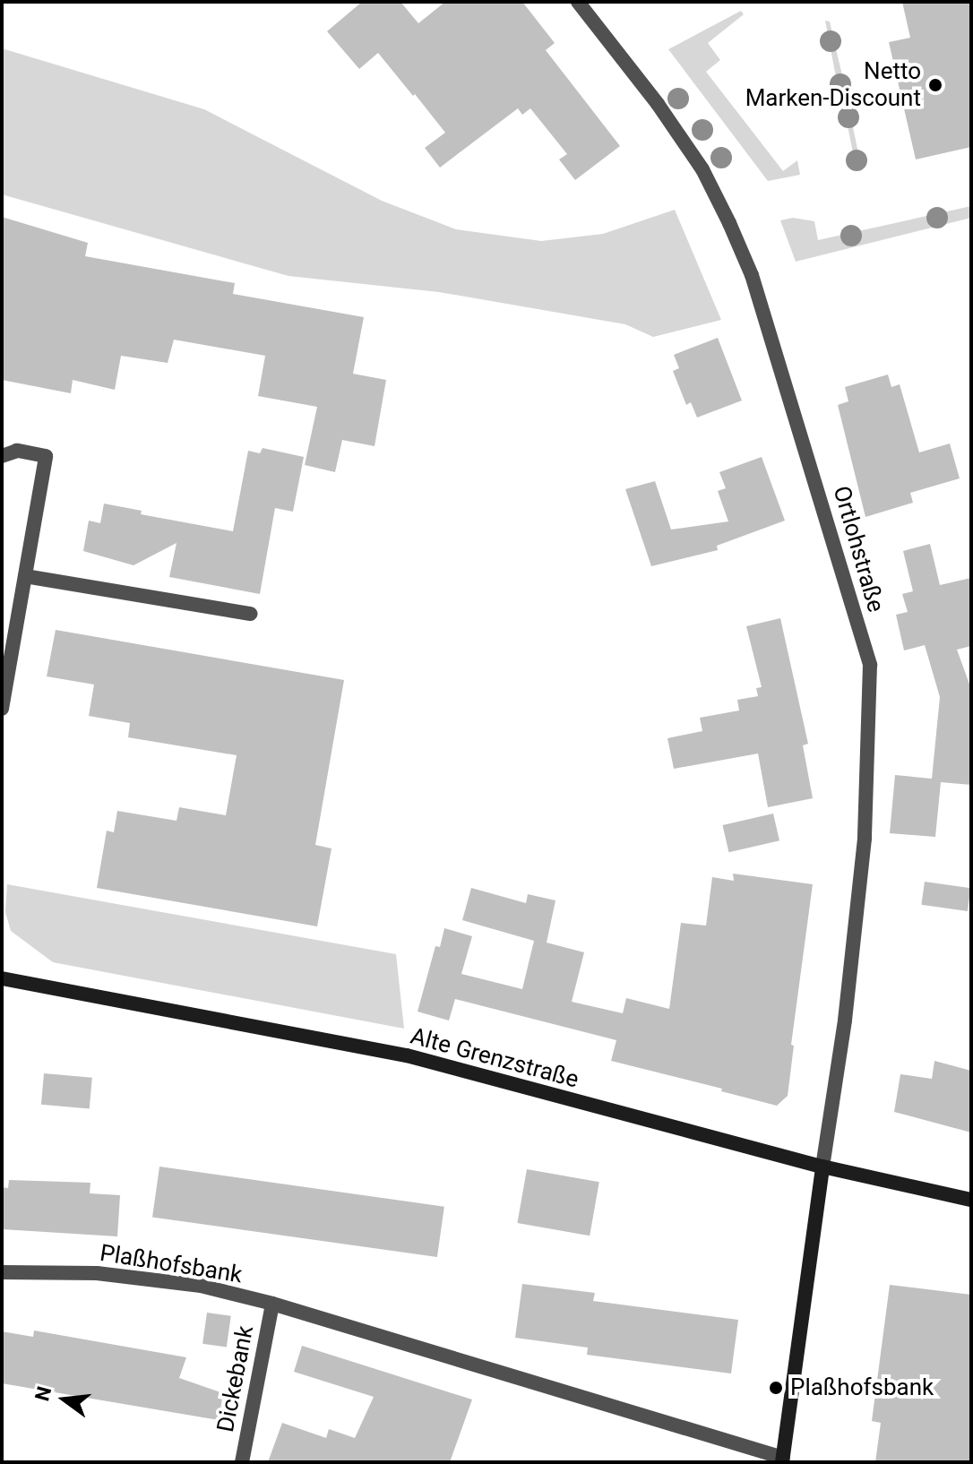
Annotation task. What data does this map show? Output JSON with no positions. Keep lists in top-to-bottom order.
{
  "streets": {
    "street": [
      "Ortlohstraße",
      "Alte Grenzstraße",
      "Plaßhofsbank",
      "Dickebank"
    ]
  },
  "crossings": [
    ["Ortlohstraße", "Alte Grenzstraße"],
    ["Plaßhofsbank", "Dickebank"]
  ],
  "places": ["Netto Marken-Discount", "Plaßhofsbank"],
  "north": "left"
}
